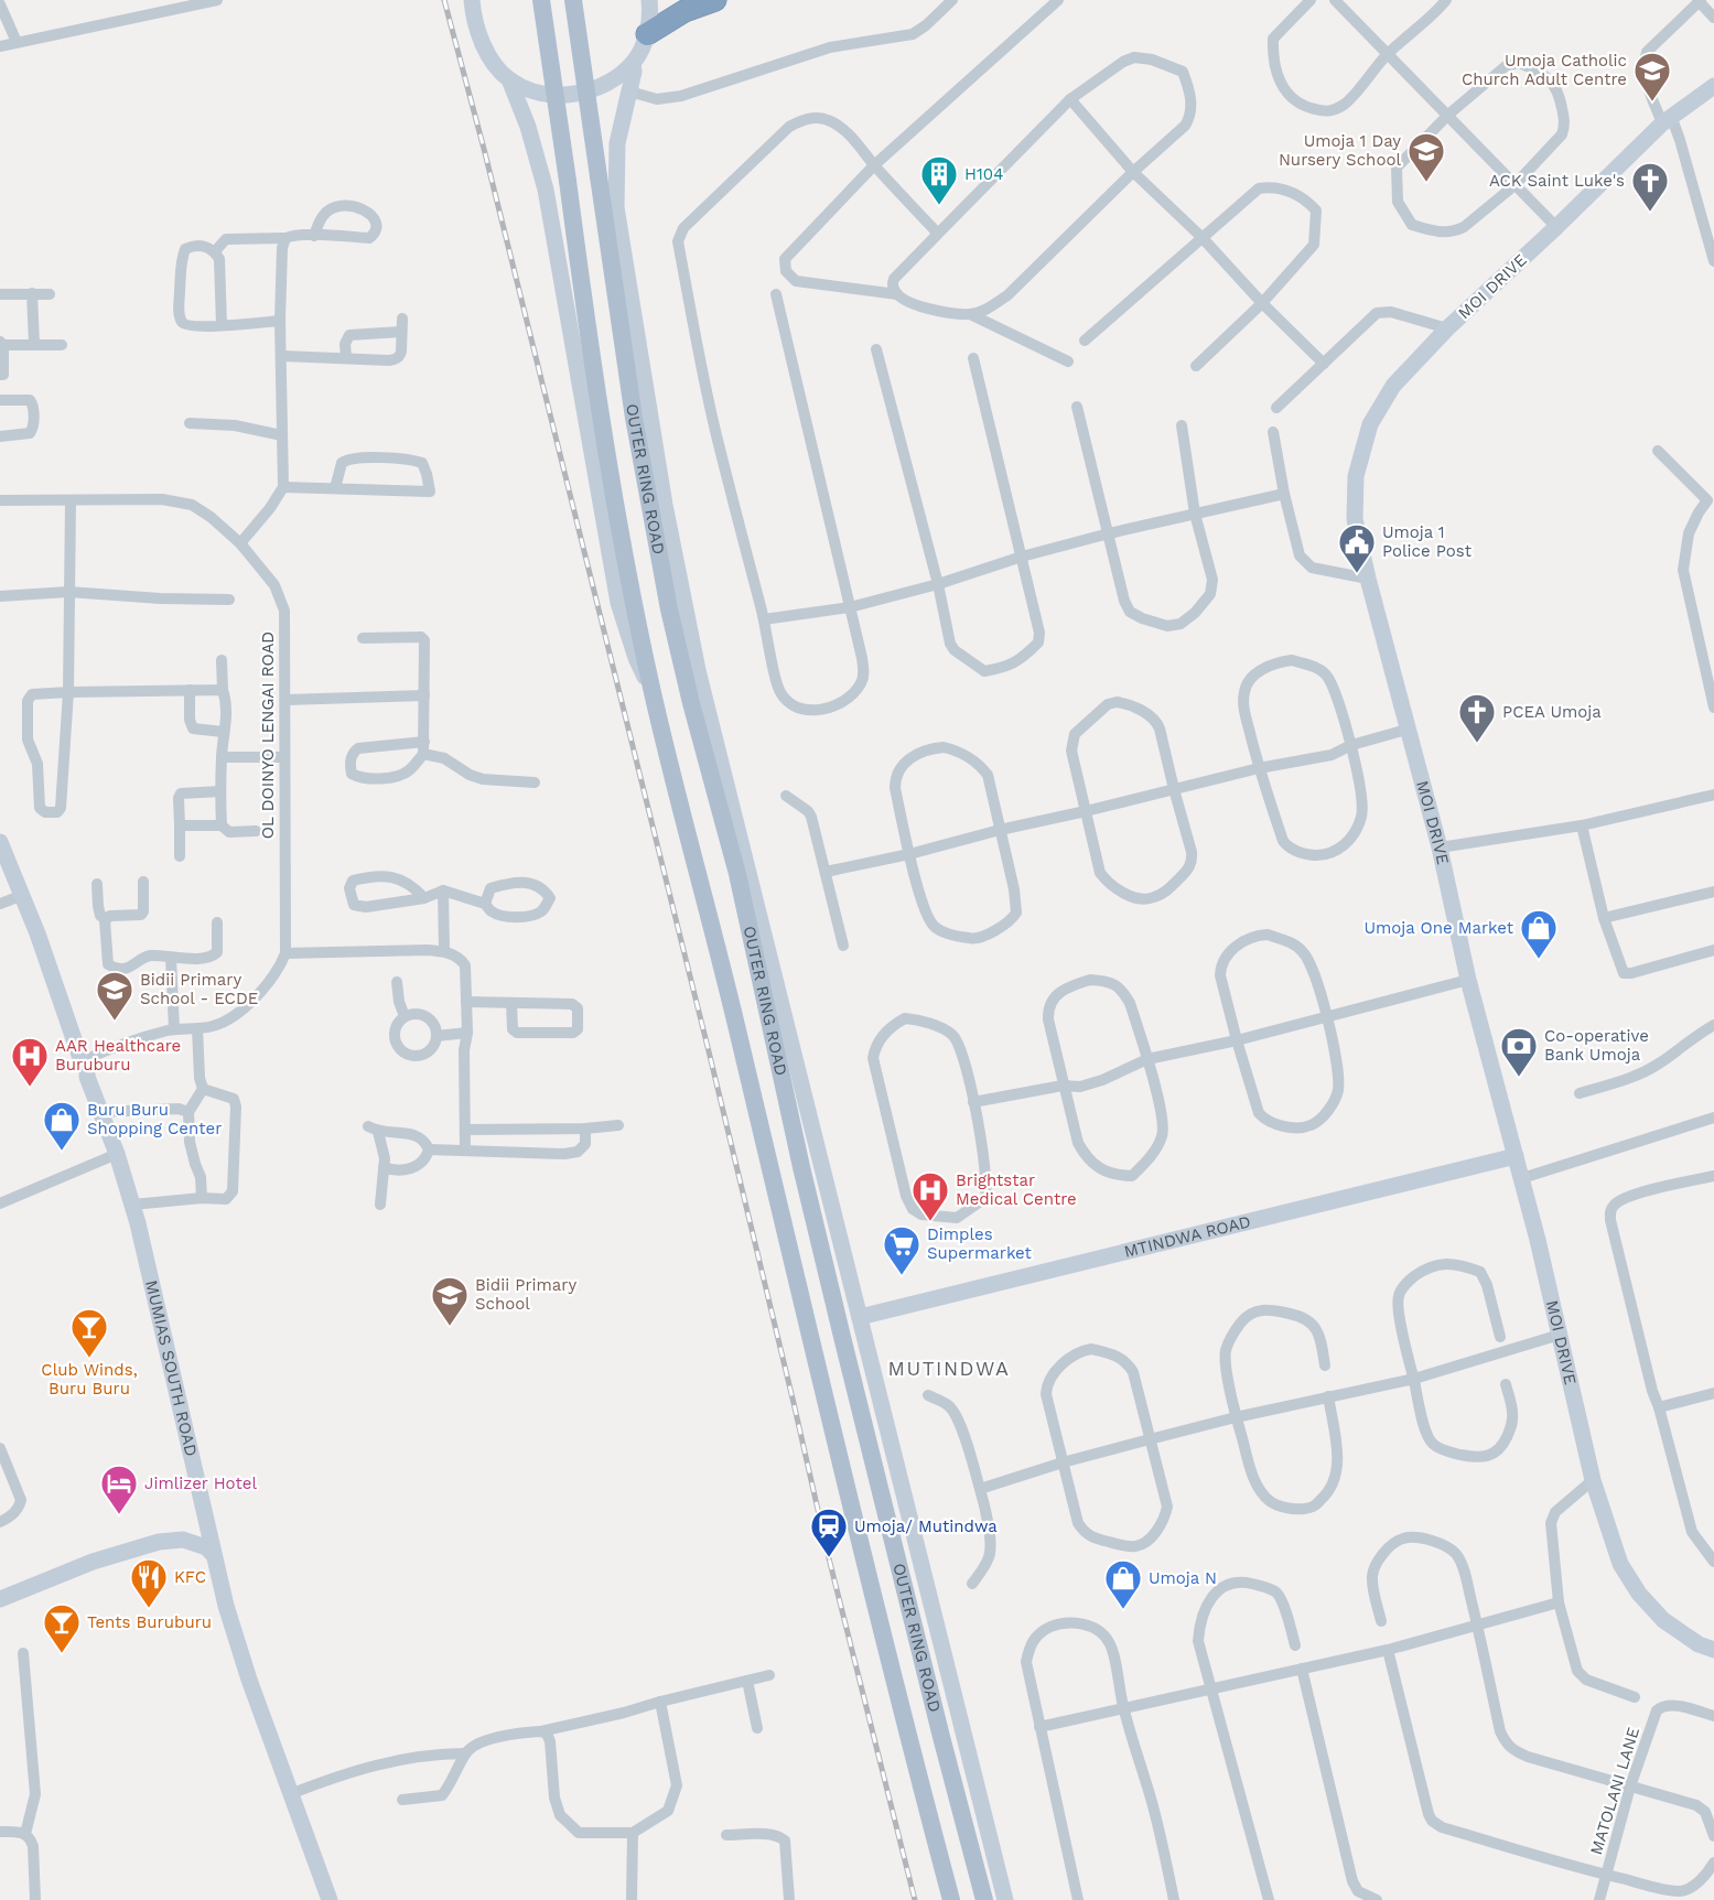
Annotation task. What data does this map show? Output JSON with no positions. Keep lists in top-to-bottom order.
{
  "streets": {
    "main road": [
      "MOI DRIVE",
      "OUTER RING ROAD",
      "MTINDWA ROAD",
      "MUMIAS SOUTH ROAD"
    ],
    "street": ["OL DOINYO LENGAI ROAD", "MATOLANI LANE"]
  },
  "crossings": [
    ["MOI DRIVE", "MTINDWA ROAD"]
  ],
  "districts": ["MUTINDWA"],
  "places": {
    "school or university": [
      "Umoja Catholic Church Adult Centre",
      "Umoja 1 Day Nursery School",
      "Bidii Primary School - ECDE",
      "Bidii Primary School"
    ],
    "building": ["H104"],
    "church": ["ACK Saint Luke's", "PCEA Umoja"],
    "public building": ["Umoja 1 Police Post"],
    "shop": ["Umoja One Market", "Buru Buru Shopping Center", "Umoja N"],
    "bank": ["Co-operative Bank Umoja"],
    "hospital": ["AAR Healthcare Buruburu", "Brightstar Medical Centre"],
    "supermarket": ["Dimples Supermarket"],
    "bar": ["Club Winds, Buru Buru", "Tents Buruburu"],
    "hotel": ["Jimlizer Hotel"],
    "station": ["Umoja/ Mutindwa"],
    "restaurant": ["KFC"]
  }
}
